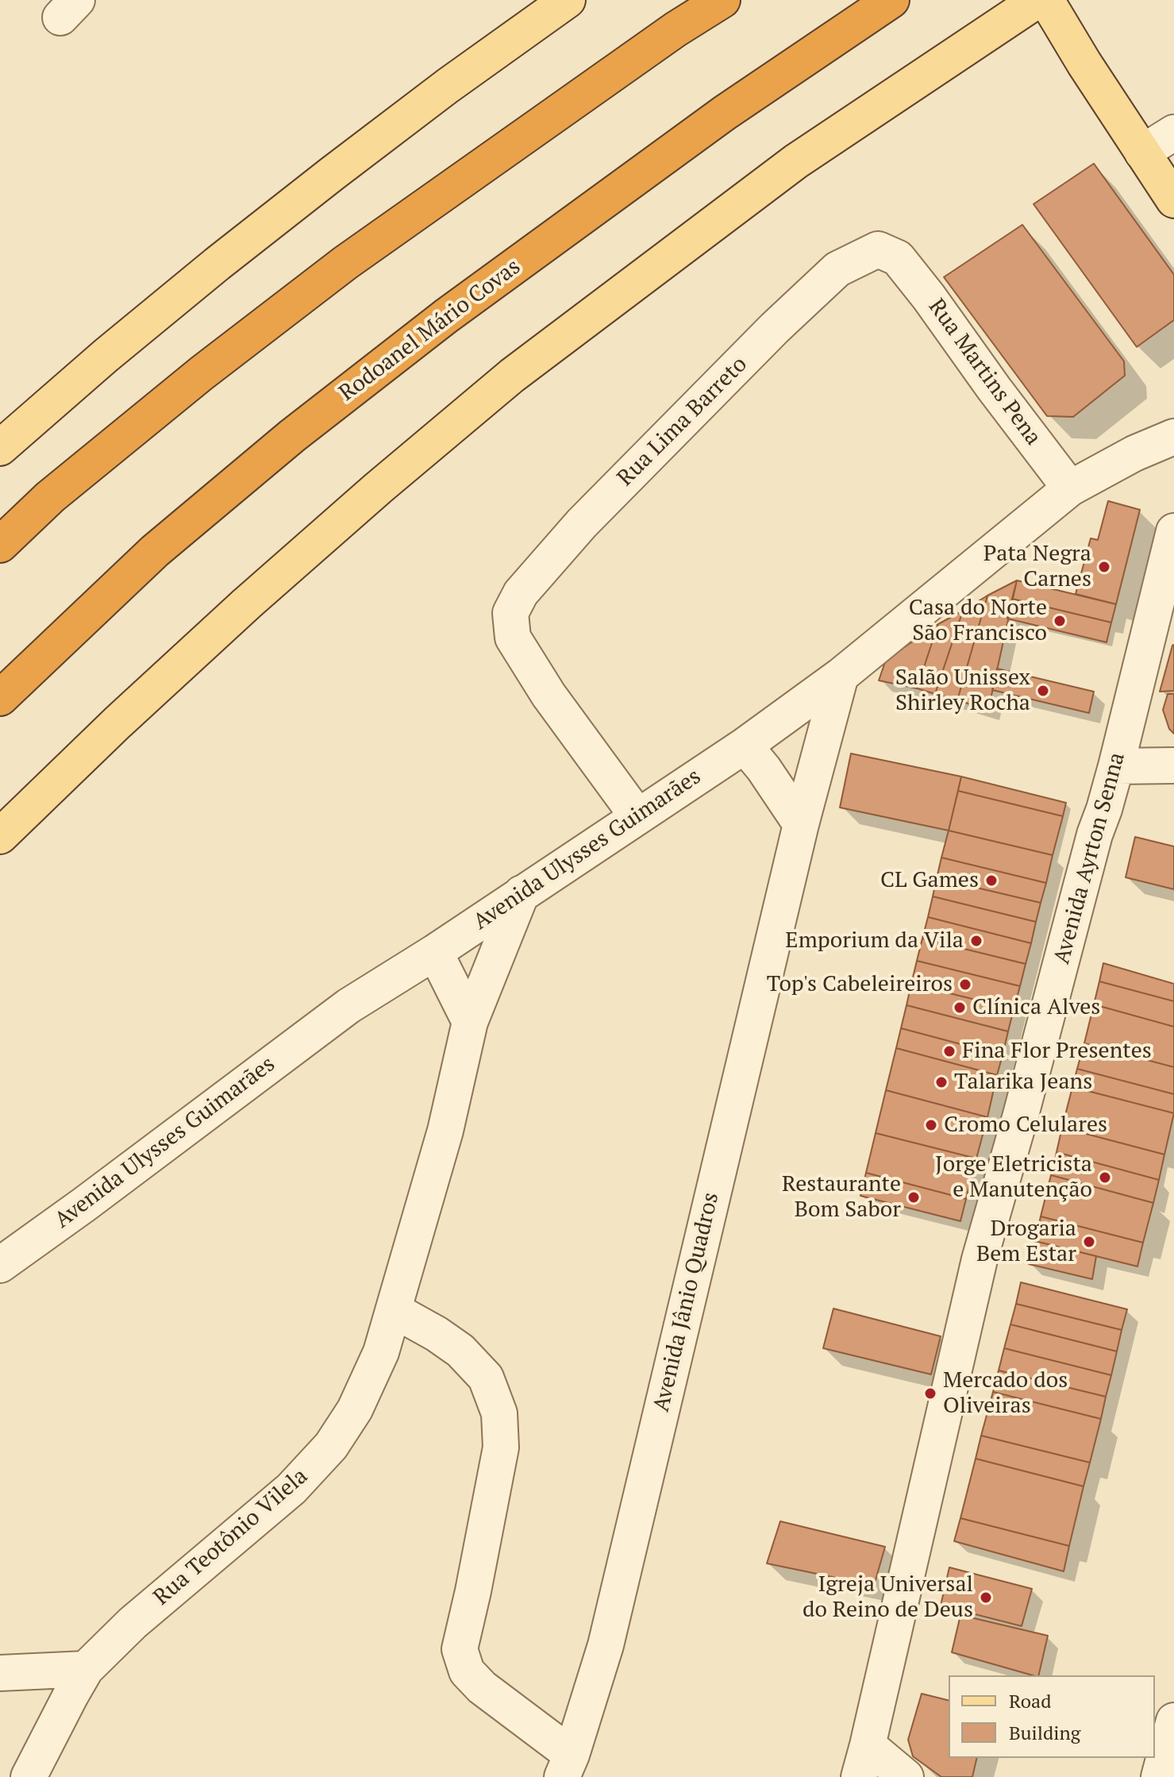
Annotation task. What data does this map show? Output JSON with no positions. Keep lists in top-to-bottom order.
{
  "streets": {
    "highway": ["Rodoanel Mário Covas"],
    "street": [
      "Rua Martins Pena",
      "Rua Lima Barreto",
      "Avenida Ulysses Guimarães",
      "Avenida Ayrton Senna",
      "Avenida Jânio Quadros",
      "Rua Teotônio Vilela"
    ]
  },
  "crossings": [
    ["Rua Martins Pena", "Rua Lima Barreto"],
    ["Rua Martins Pena", "Avenida Ulysses Guimarães"],
    ["Rua Lima Barreto", "Avenida Ulysses Guimarães"],
    ["Avenida Ulysses Guimarães", "Avenida Jânio Quadros"],
    ["Avenida Ulysses Guimarães", "Rua Teotônio Vilela"]
  ],
  "places": [
    "Pata Negra Carnes",
    "Casa do Norte São Francisco",
    "Salão Unissex Shirley Rocha",
    "CL Games",
    "Emporium da Vila",
    "Top's Cabeleireiros",
    "Clínica Alves",
    "Fina Flor Presentes",
    "Talarika Jeans",
    "Cromo Celulares",
    "Jorge Eletricista e Manutenção",
    "Restaurante Bom Sabor",
    "Drogaria Bem Estar",
    "Mercado dos Oliveiras",
    "Igreja Universal do Reino de Deus"
  ],
  "legend": ["Road", "Building"]
}
